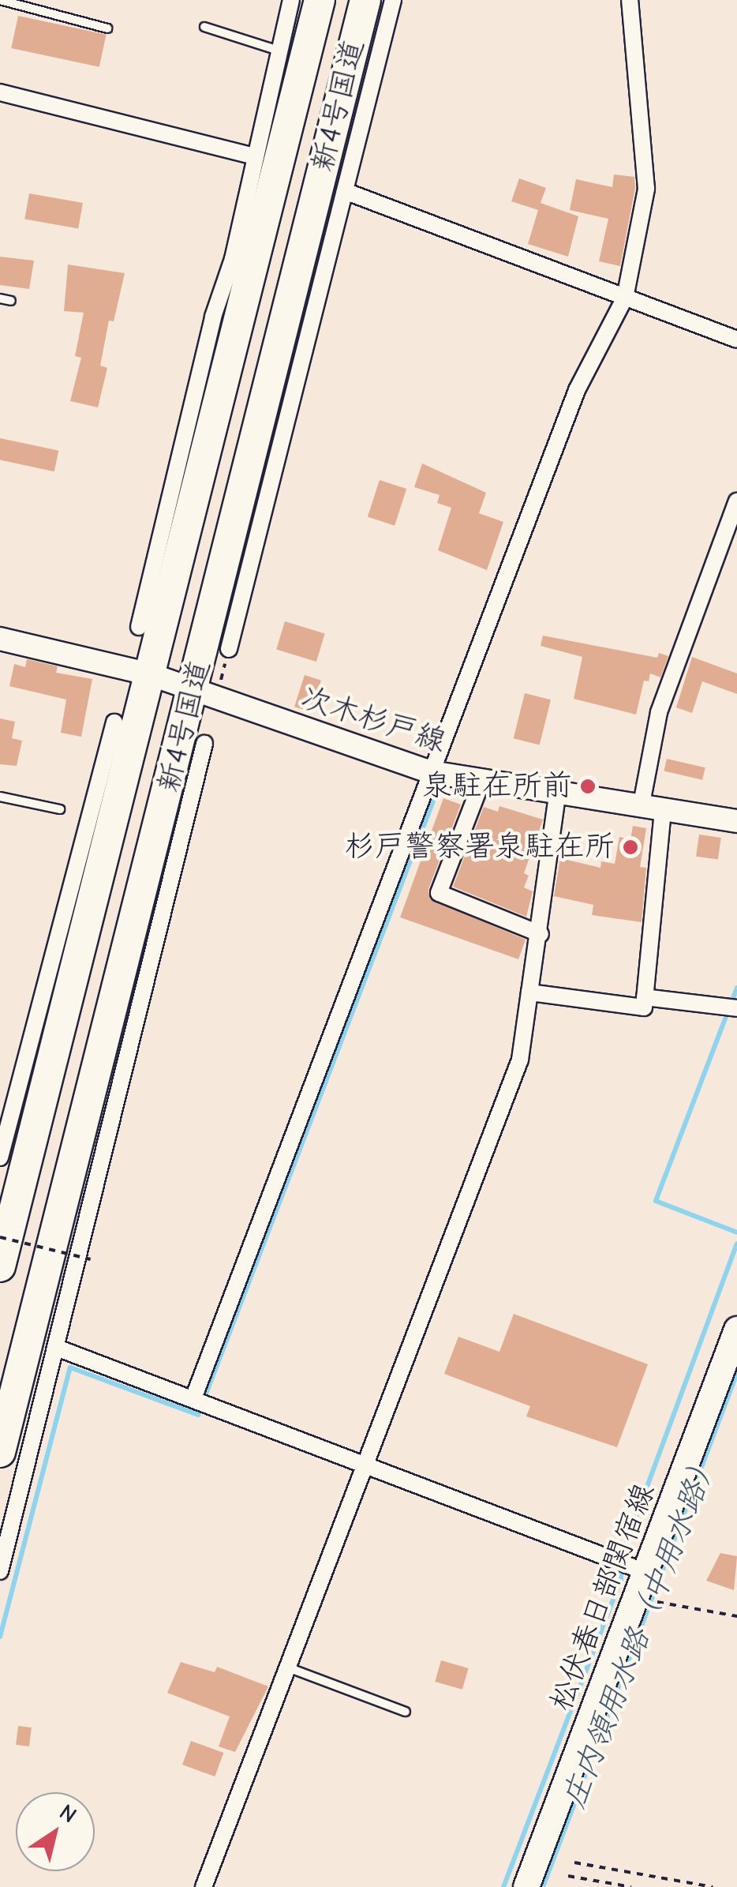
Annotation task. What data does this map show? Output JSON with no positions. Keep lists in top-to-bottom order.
{
  "streets": {
    "highway": ["新4号国道"],
    "main road": ["次木杉戸線", "松伏春日部関宿線"]
  },
  "crossings": [
    ["新4号国道", "次木杉戸線"]
  ],
  "water": ["庄内領用水路（中用水路）"],
  "places": ["泉駐在所前", "杉戸警察署泉駐在所"],
  "north": "top right"
}
